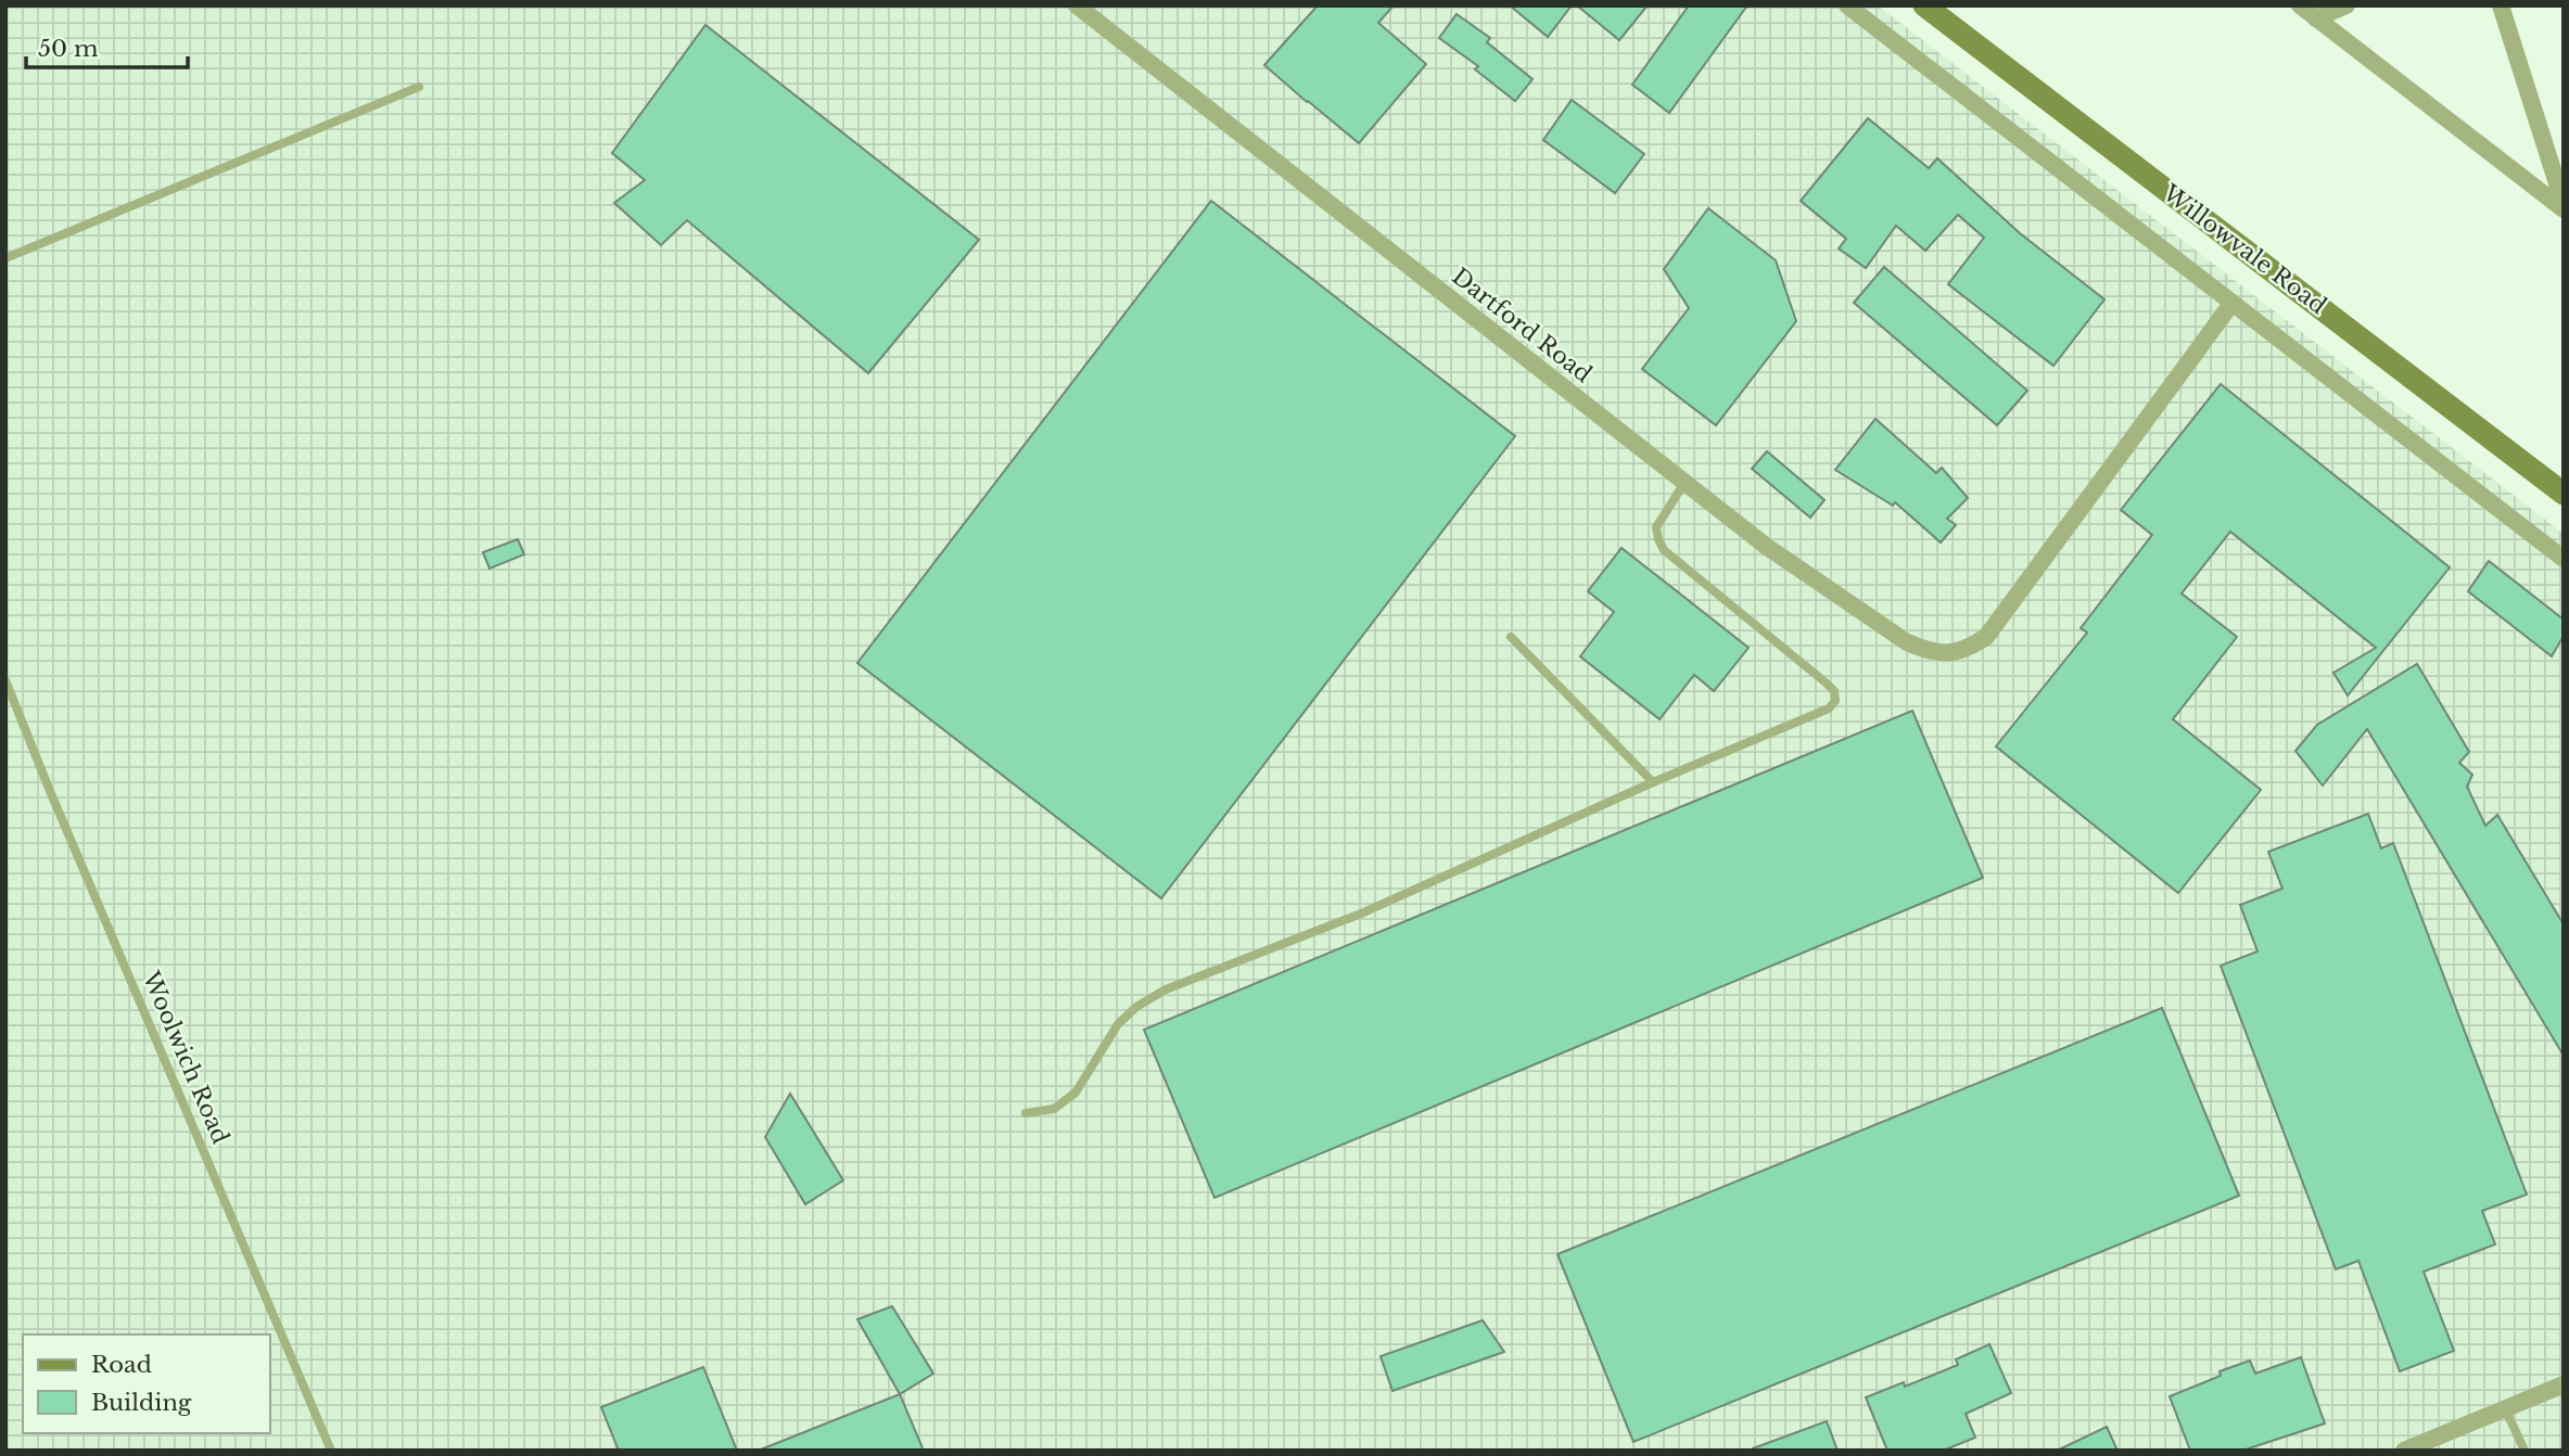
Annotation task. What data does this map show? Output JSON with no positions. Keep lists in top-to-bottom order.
{
  "streets": {
    "main road": ["Willowvale Road"],
    "street": ["Dartford Road"],
    "lane": ["Woolwich Road"]
  },
  "legend": ["Road", "Building"],
  "scale_bar": "50 m"
}
